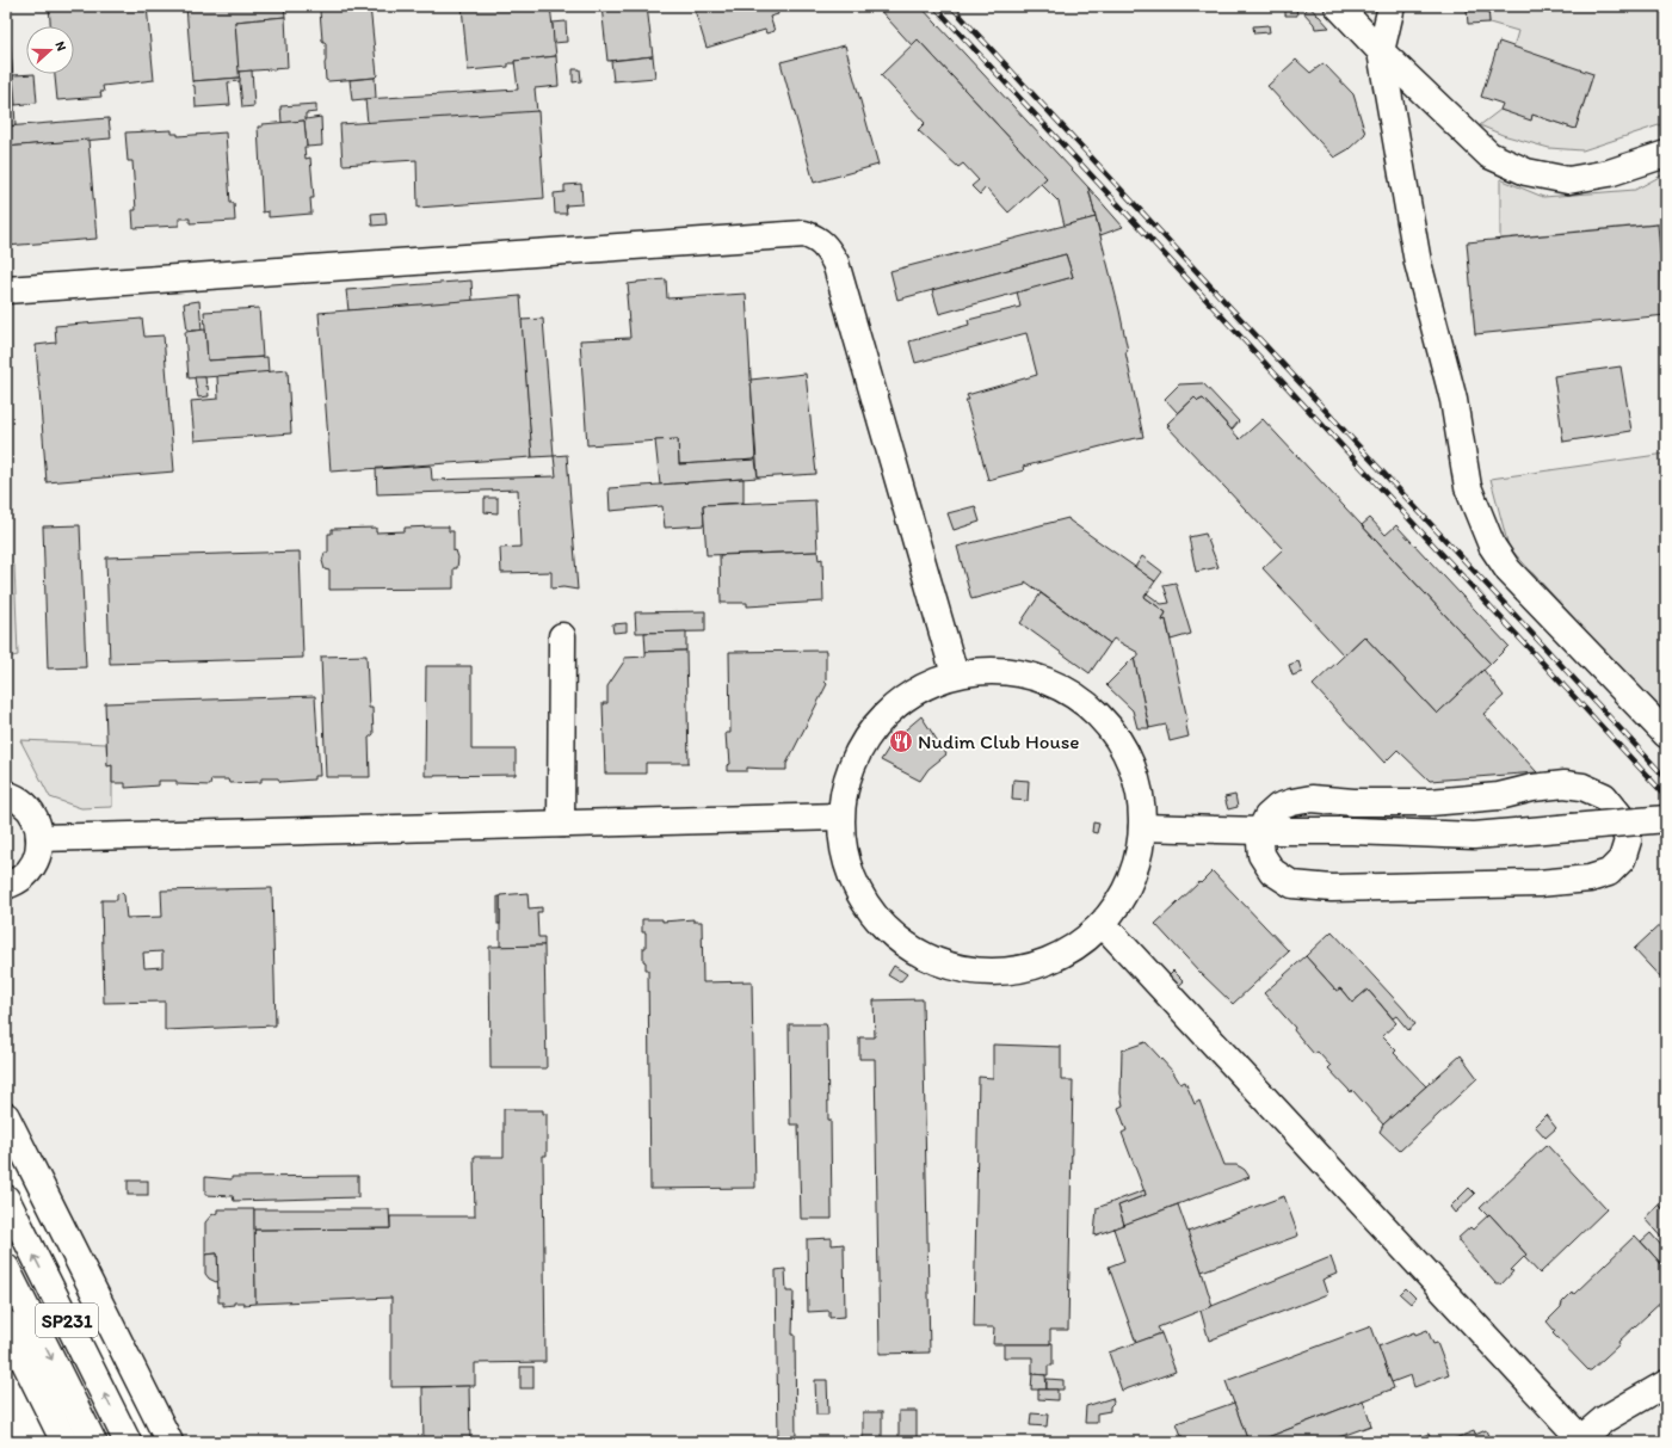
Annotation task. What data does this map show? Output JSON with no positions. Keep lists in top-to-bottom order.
{
  "streets": {
    "main road": ["SP231"]
  },
  "places": {
    "restaurant": ["Nudim Club House"]
  },
  "north": "right"
}
